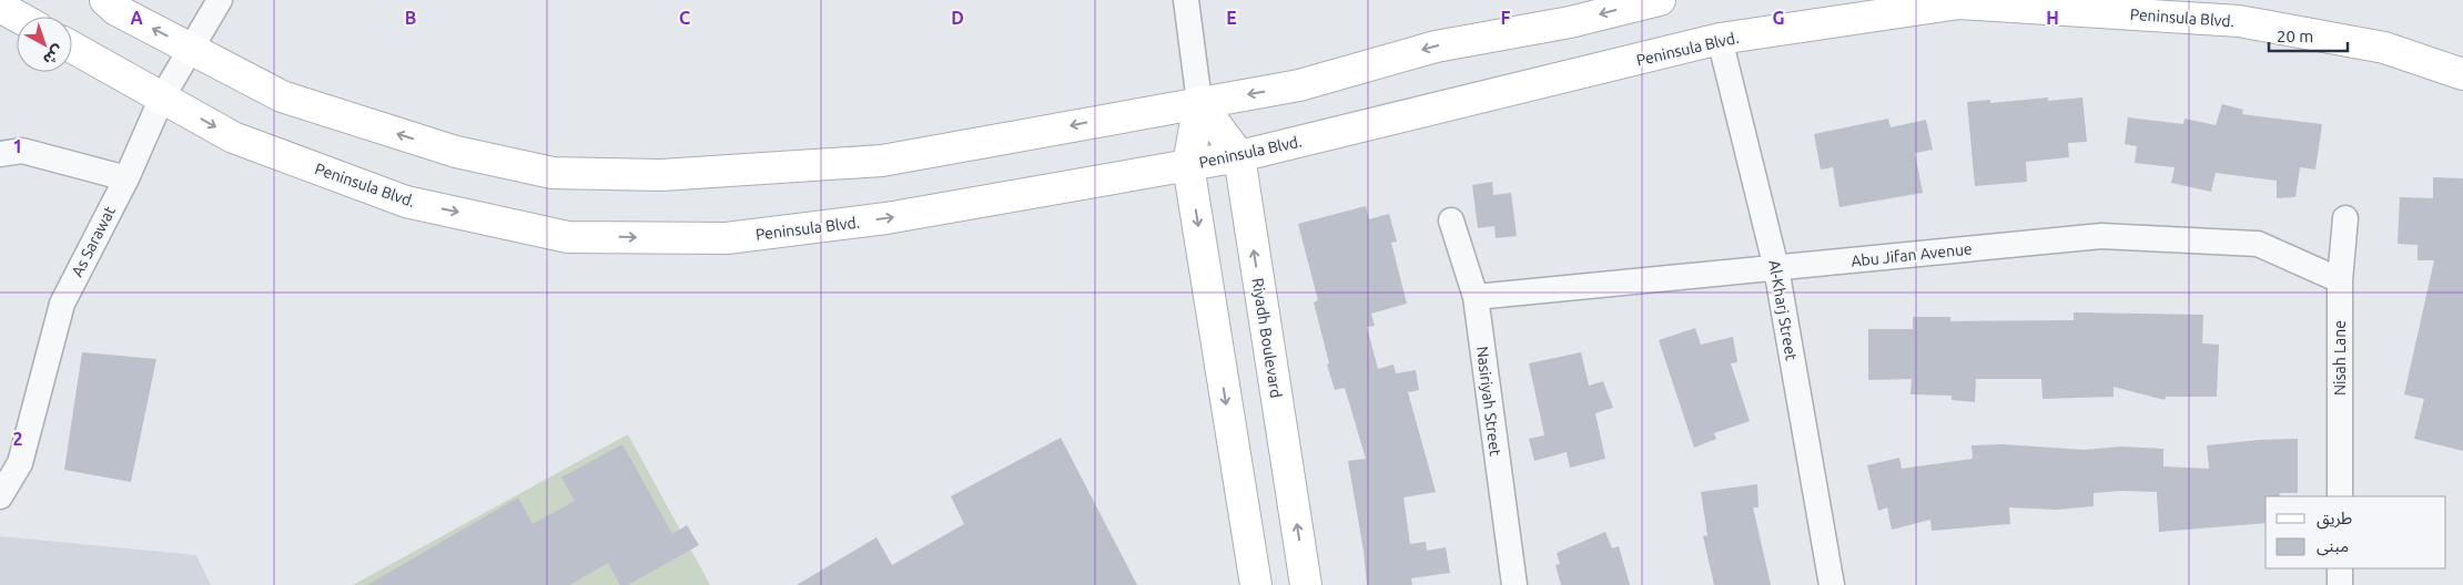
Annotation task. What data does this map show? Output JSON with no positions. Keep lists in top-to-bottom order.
{
  "streets": {
    "main road": ["Peninsula Blvd.", "Riyadh Boulevard"],
    "street": [
      "As Sarawat",
      "Abu Jifan Avenue",
      "Al-Kharj Street",
      "Nisah Lane",
      "Nasiriyah Street"
    ]
  },
  "crossings": [
    ["Peninsula Blvd.", "As Sarawat"],
    ["Peninsula Blvd.", "Al-Kharj Street"],
    ["Peninsula Blvd.", "Riyadh Boulevard"],
    ["Abu Jifan Avenue", "Al-Kharj Street"],
    ["Abu Jifan Avenue", "Nisah Lane"],
    ["Abu Jifan Avenue", "Nasiriyah Street"]
  ],
  "legend": ["طريق", "مبنى"],
  "scale_bar": "20 m",
  "north": "bottom right",
  "grid": {
    "columns": [
      "A",
      "B",
      "C",
      "D",
      "E",
      "F",
      "G",
      "H"
    ],
    "rows": ["1", "2"]
  }
}
